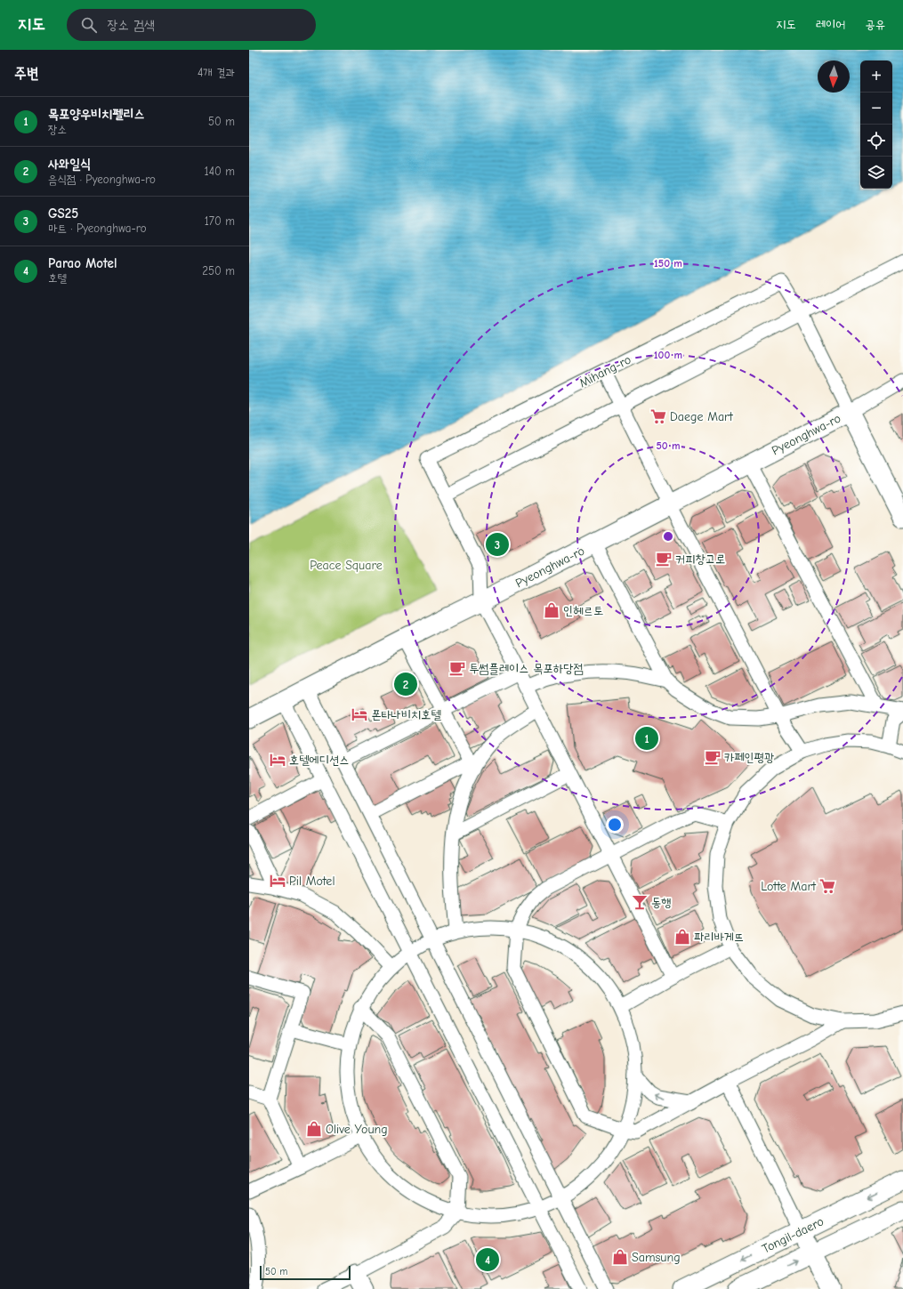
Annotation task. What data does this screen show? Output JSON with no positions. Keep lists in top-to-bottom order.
{
  "streets": {
    "street": ["Mihang-ro", "Pyeonghwa-ro", "Tongil-daero"]
  },
  "parks": ["Peace Square"],
  "places": {
    "supermarket": ["Daege Mart", "Lotte Mart"],
    "cafe": ["커피창고로", "투썸플레이스 목포하당점", "카페인평광"],
    "shop": [
      "인헤르토",
      "파리바게뜨",
      "Olive Young",
      "Samsung"
    ],
    "hotel": ["폰타나비치호텔", "호텔에디션스", "Pil Motel"],
    "bar": ["동행"]
  },
  "scale_bar": "50 m",
  "north": "bottom",
  "page": {
    "header": "지도",
    "search": "장소 검색",
    "nav": ["지도", "레이어", "공유"],
    "heading": ["주변", "4개 결과"],
    "map_buttons": ["+", "−"],
    "list": [
      {
        "mark": "1",
        "name": "목포양우비치펠리스",
        "note": "장소",
        "value": "50 m"
      },
      {
        "mark": "2",
        "name": "사와일식",
        "note": "음식점 · Pyeonghwa-ro",
        "value": "140 m"
      },
      {
        "mark": "3",
        "name": "GS25",
        "note": "마트 · Pyeonghwa-ro",
        "value": "170 m"
      },
      {
        "mark": "4",
        "name": "Parao Motel",
        "note": "호텔",
        "value": "250 m"
      }
    ],
    "pins": [
      "3",
      "2",
      "1",
      "4"
    ],
    "scale": "50 m"
  },
  "rings": ["150 m", "100 m", "50 m"]
}
